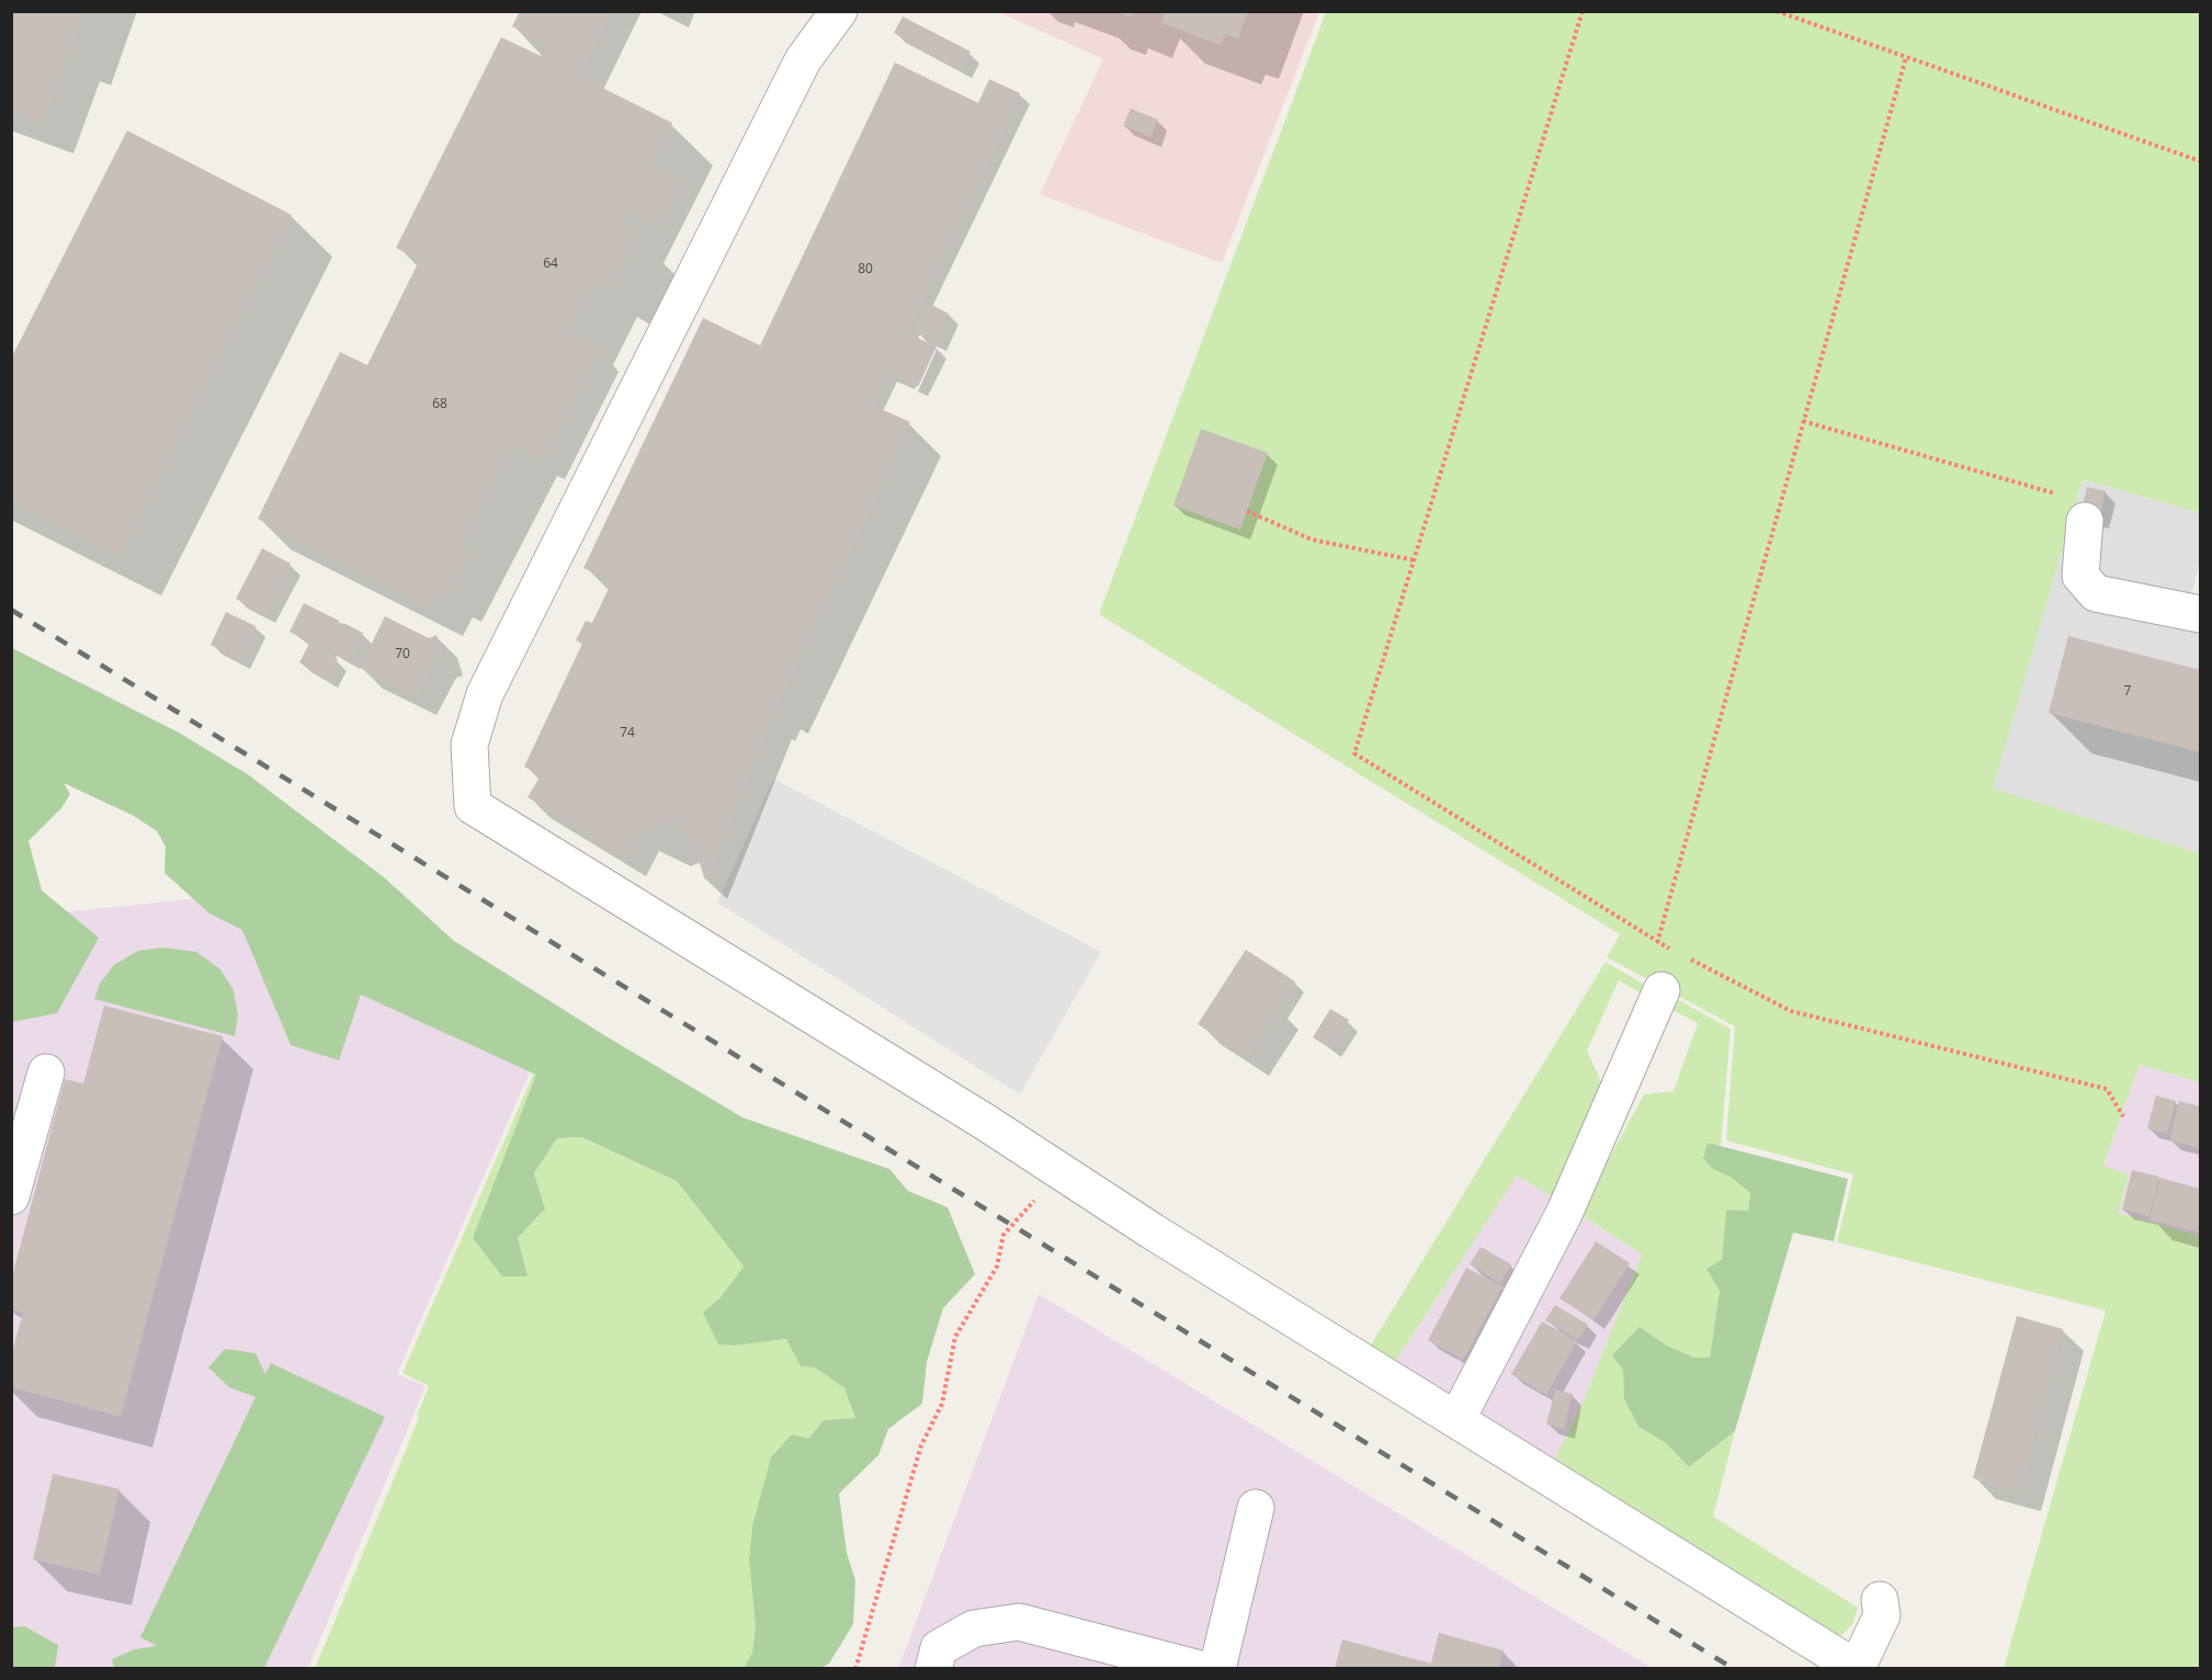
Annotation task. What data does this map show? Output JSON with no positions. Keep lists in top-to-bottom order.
{
  "house_numbers": [
    "64",
    "80",
    "68",
    "70",
    "7",
    "74"
  ]
}
